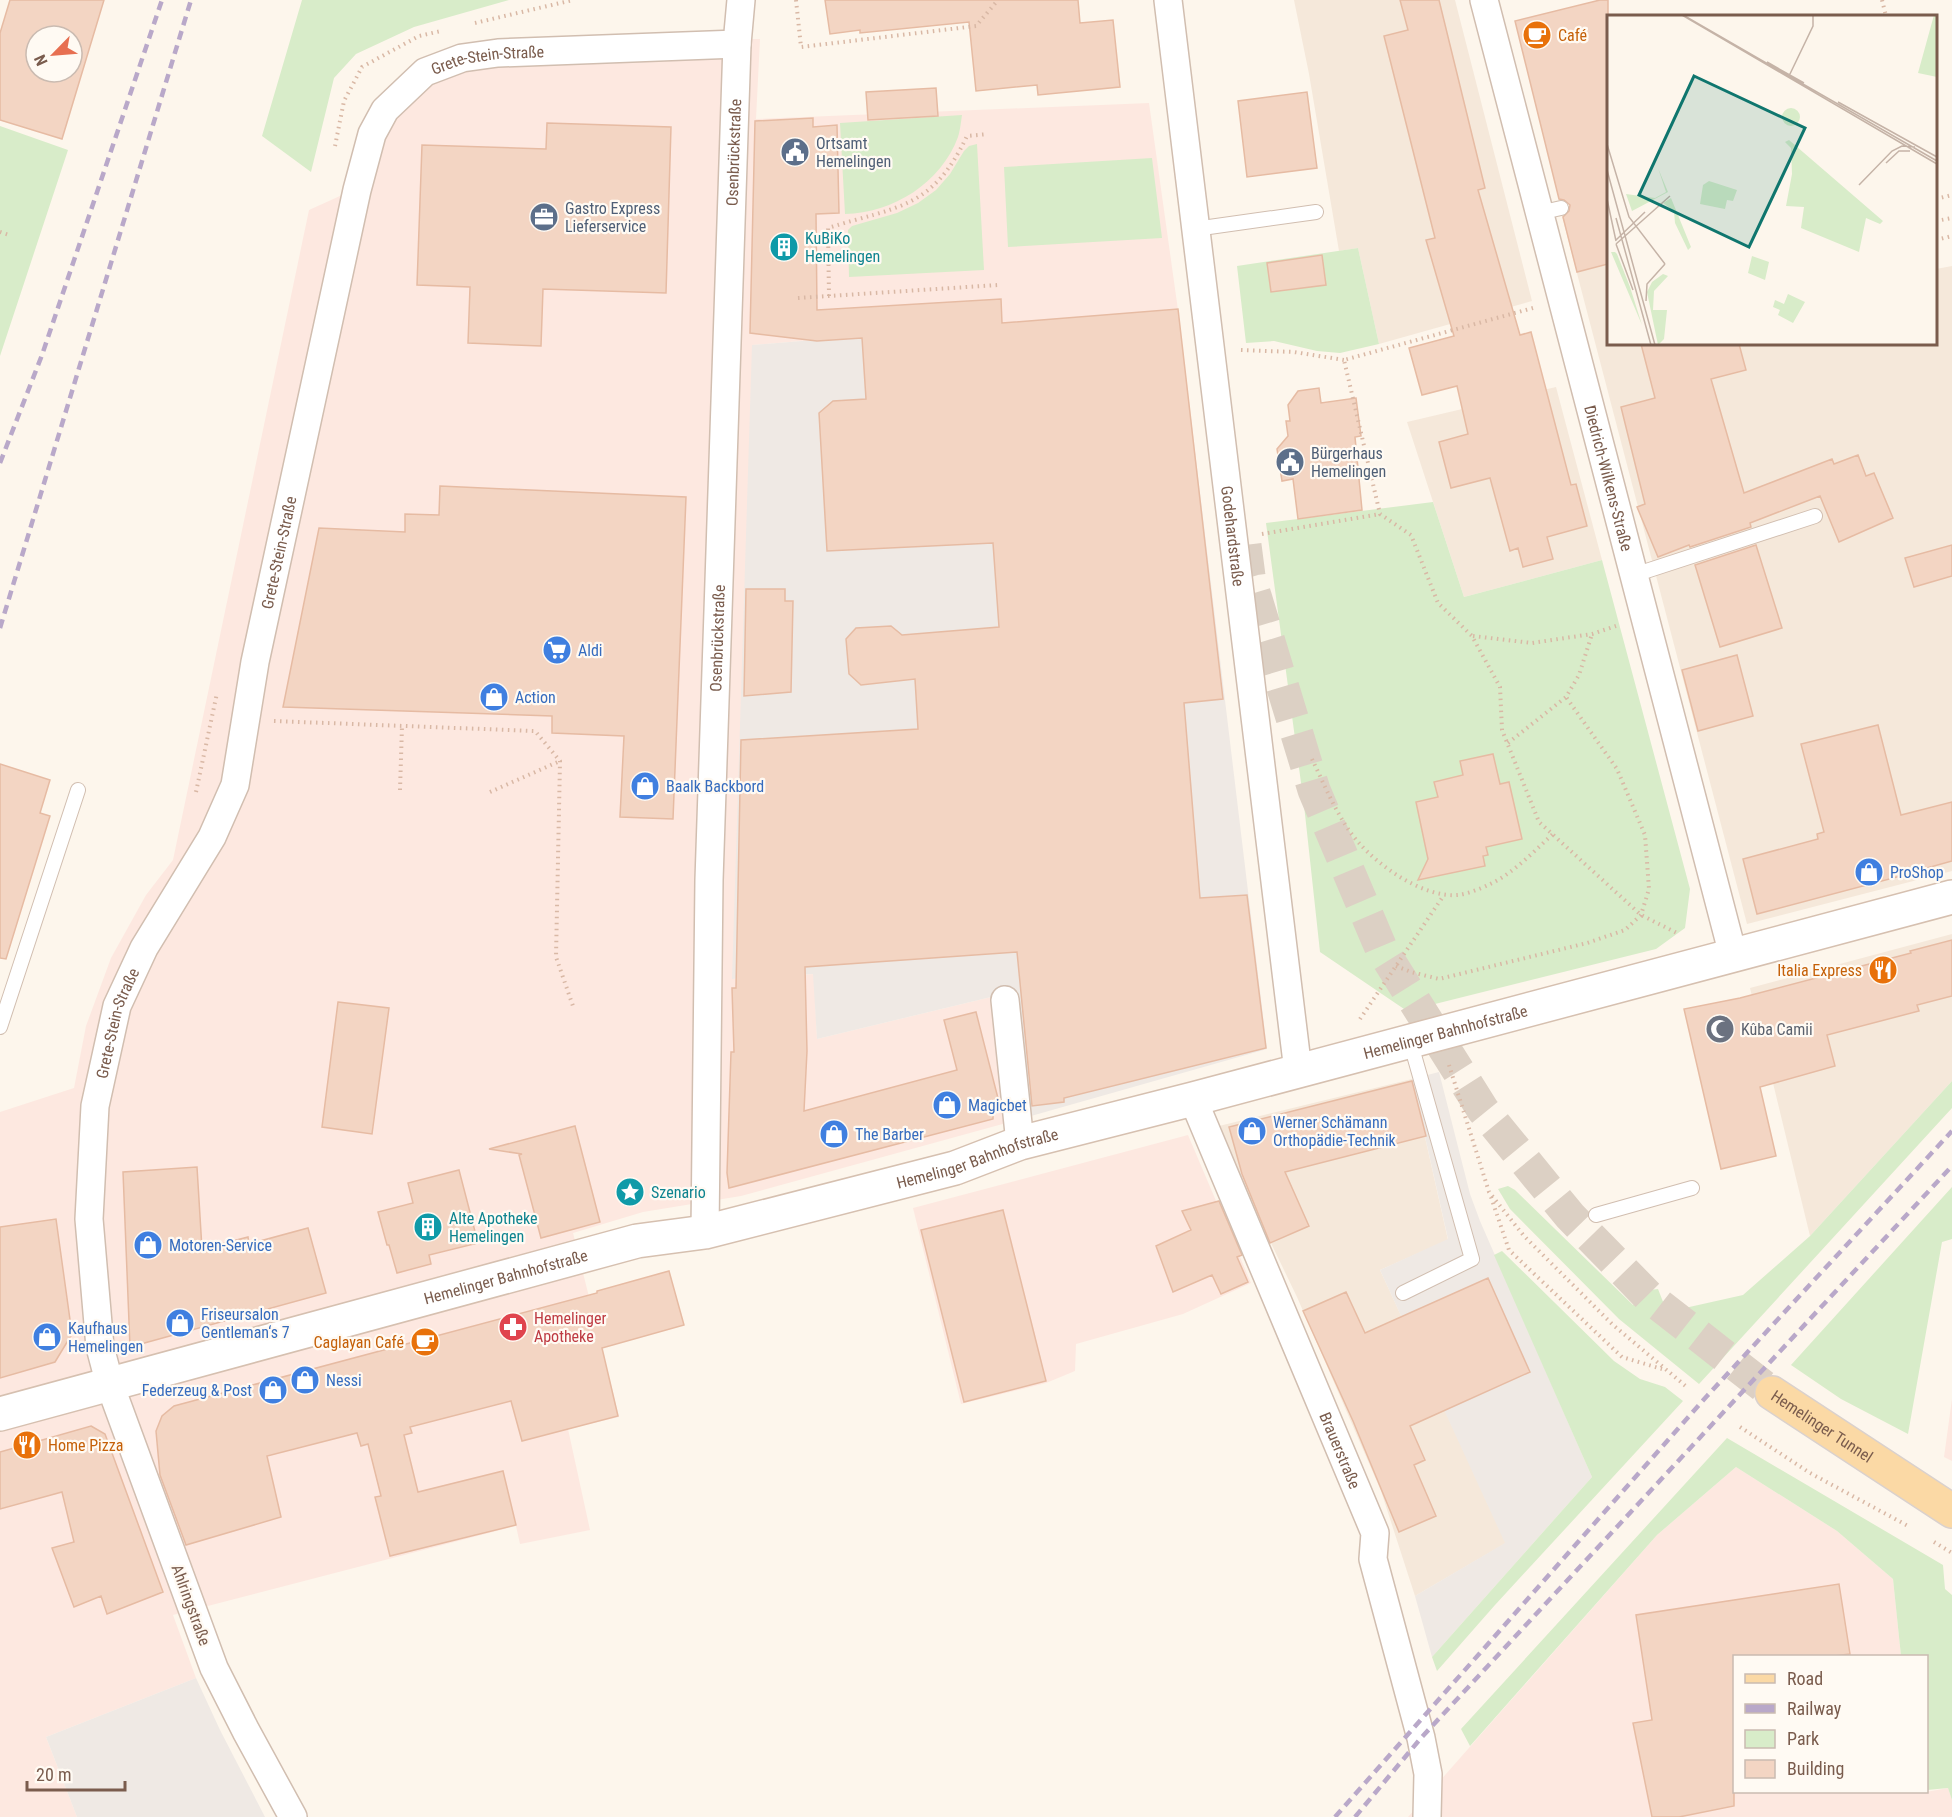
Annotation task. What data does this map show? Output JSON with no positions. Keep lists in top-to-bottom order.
{
  "streets": {
    "main road": ["Hemelinger Tunnel"],
    "street": [
      "Grete-Stein-Straße",
      "Osenbrückstraße",
      "Diedrich-Wilkens-Straße",
      "Godehardstraße",
      "Hemelinger Bahnhofstraße",
      "Brauerstraße",
      "Ahlringstraße"
    ]
  },
  "crossings": [
    ["Grete-Stein-Straße", "Osenbrückstraße"],
    ["Grete-Stein-Straße", "Hemelinger Bahnhofstraße"],
    ["Grete-Stein-Straße", "Ahlringstraße"],
    ["Osenbrückstraße", "Hemelinger Bahnhofstraße"],
    ["Diedrich-Wilkens-Straße", "Hemelinger Bahnhofstraße"],
    ["Godehardstraße", "Hemelinger Bahnhofstraße"],
    ["Hemelinger Bahnhofstraße", "Brauerstraße"],
    ["Hemelinger Bahnhofstraße", "Ahlringstraße"]
  ],
  "places": {
    "cafe": ["Café", "Caglayan Café"],
    "public building": ["Ortsamt Hemelingen", "Bürgerhaus Hemelingen"],
    "office": ["Gastro Express Lieferservice"],
    "building": ["KuBiKo Hemelingen", "Alte Apotheke Hemelingen"],
    "supermarket": ["Aldi"],
    "shop": [
      "Action",
      "Baalk Backbord",
      "ProShop",
      "Magicbet",
      "Werner Schämann Orthopädie-Technik",
      "The Barber",
      "Motoren-Service",
      "Friseursalon Gentleman‘s 7",
      "Kaufhaus Hemelingen",
      "Nessi",
      "Federzeug & Post"
    ],
    "restaurant": ["Italia Express", "Home Pizza"],
    "mosque": ["Kûba Camii"],
    "place": ["Szenario"],
    "pharmacy": ["Hemelinger Apotheke"]
  },
  "legend": [
    "Road",
    "Railway",
    "Park",
    "Building"
  ],
  "scale_bar": "20 m",
  "north": "bottom left"
}
